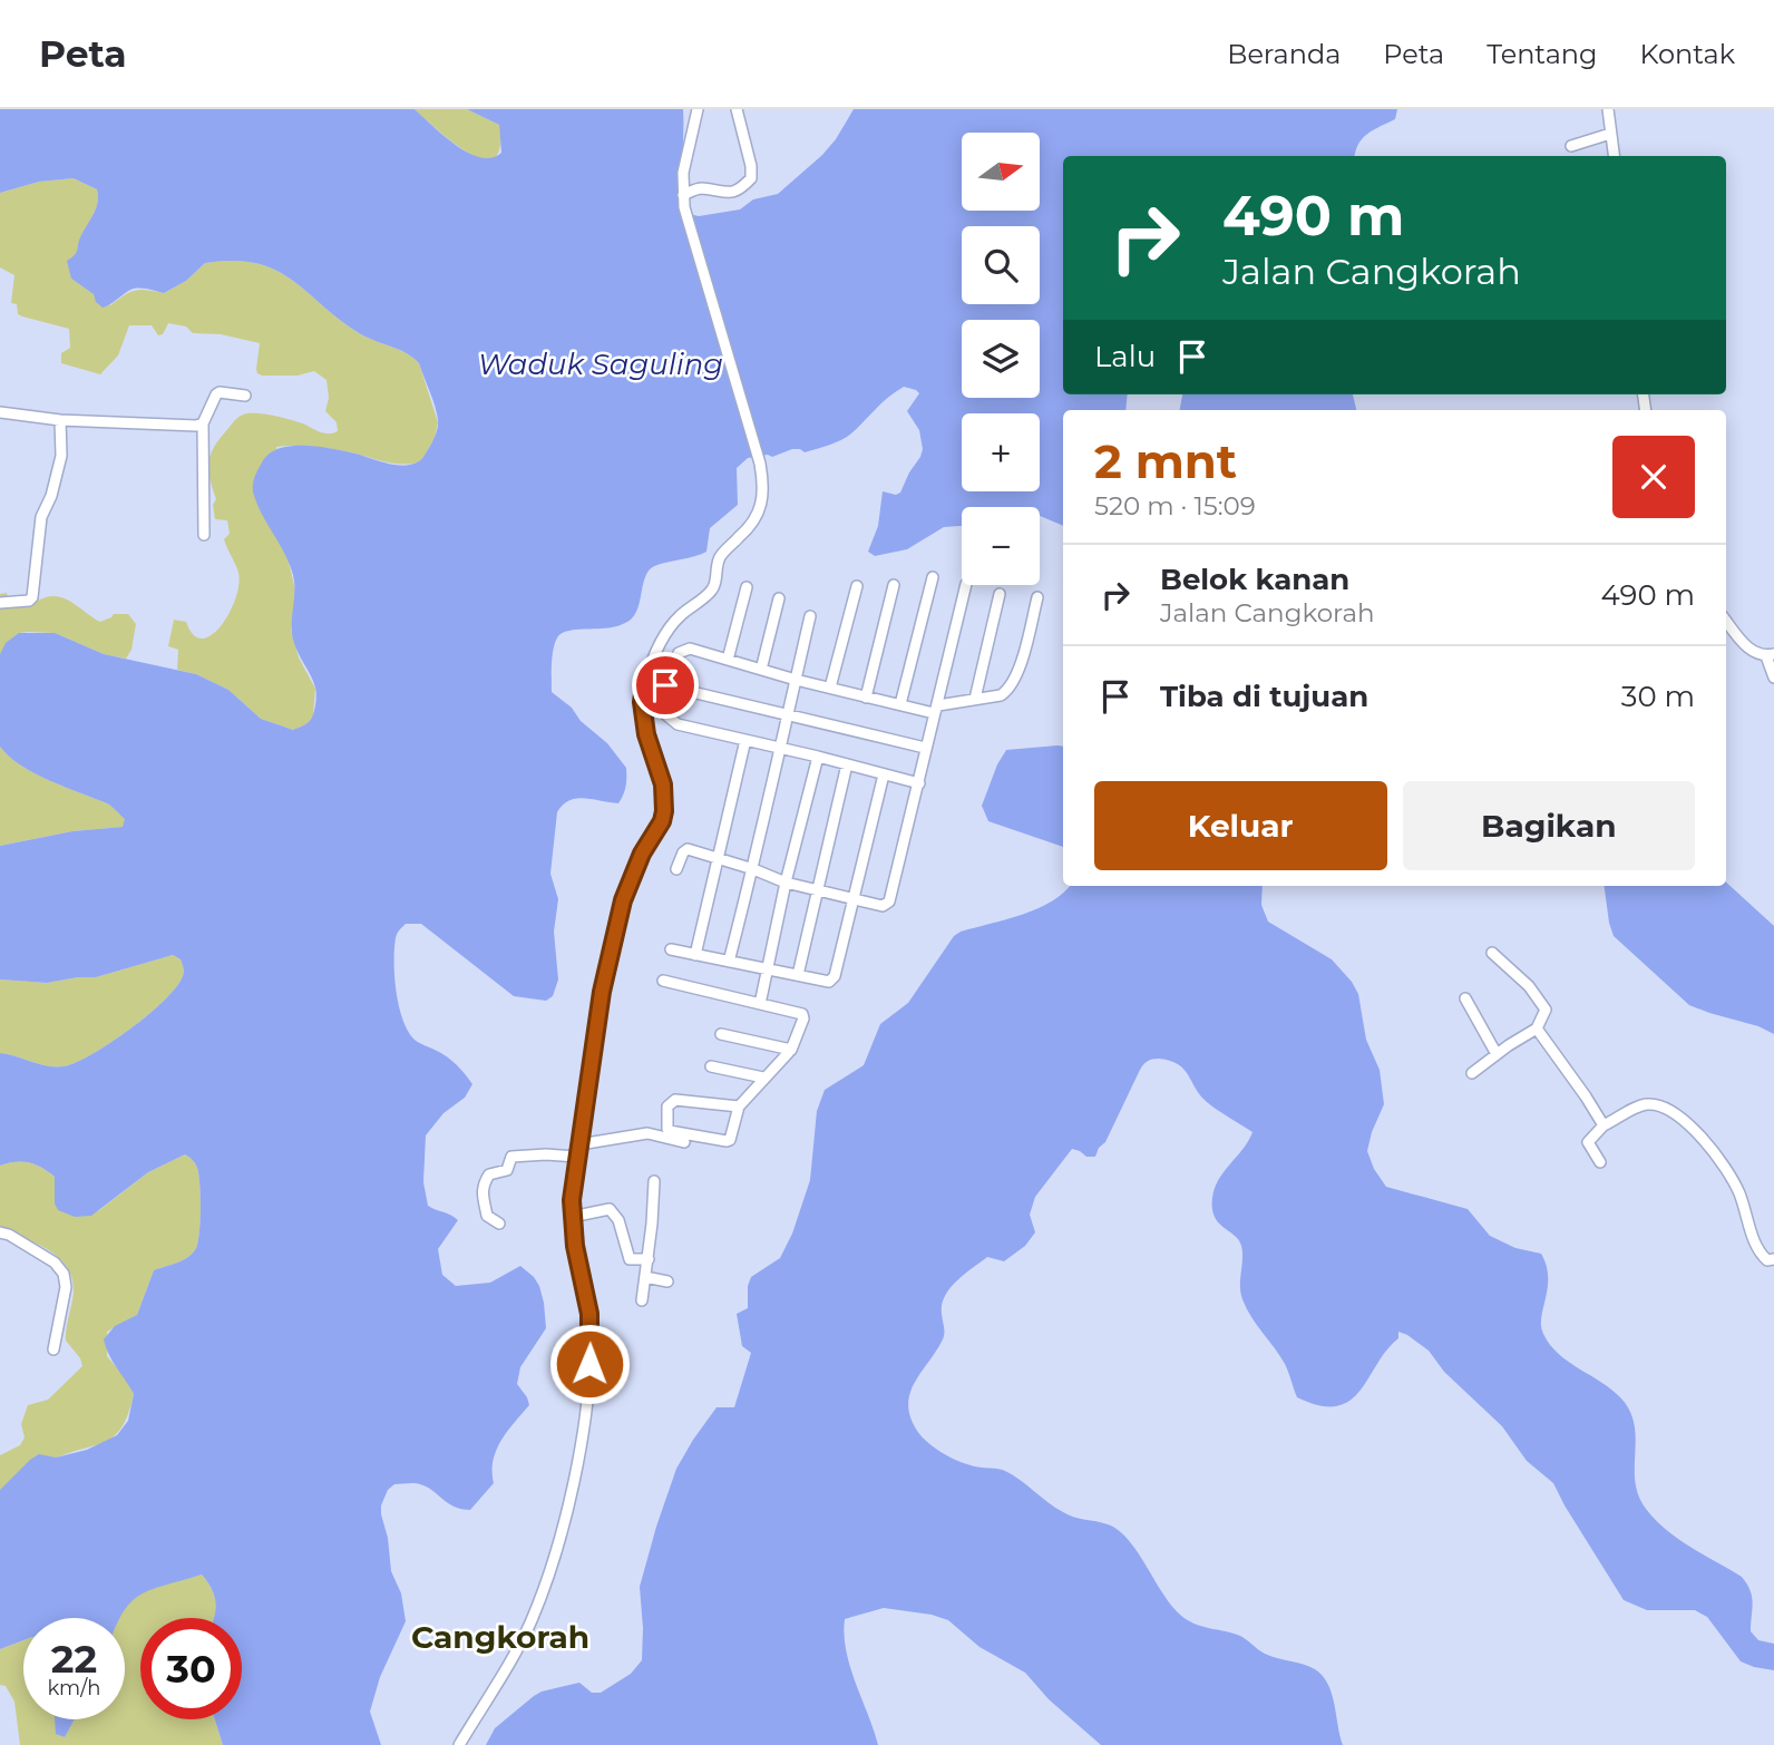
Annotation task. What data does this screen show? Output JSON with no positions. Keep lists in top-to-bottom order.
{
  "districts": ["Cangkorah"],
  "water": ["Waduk Saguling"],
  "north": "right",
  "page": {
    "header": "Peta",
    "nav": [
      "Beranda",
      "Peta",
      "Tentang",
      "Kontak"
    ],
    "map_buttons": ["+", "−"],
    "turn": ["490 m", "Jalan Cangkorah"],
    "then": "Lalu",
    "heading": ["2 mnt", "520 m · 15:09"],
    "list": [
      {
        "name": "Belok kanan",
        "note": "Jalan Cangkorah",
        "value": "490 m"
      },
      {
        "name": "Tiba di tujuan",
        "value": "30 m"
      }
    ],
    "buttons": ["Keluar", "Bagikan"],
    "speed": "22 km/h",
    "limit": "30"
  }
}
